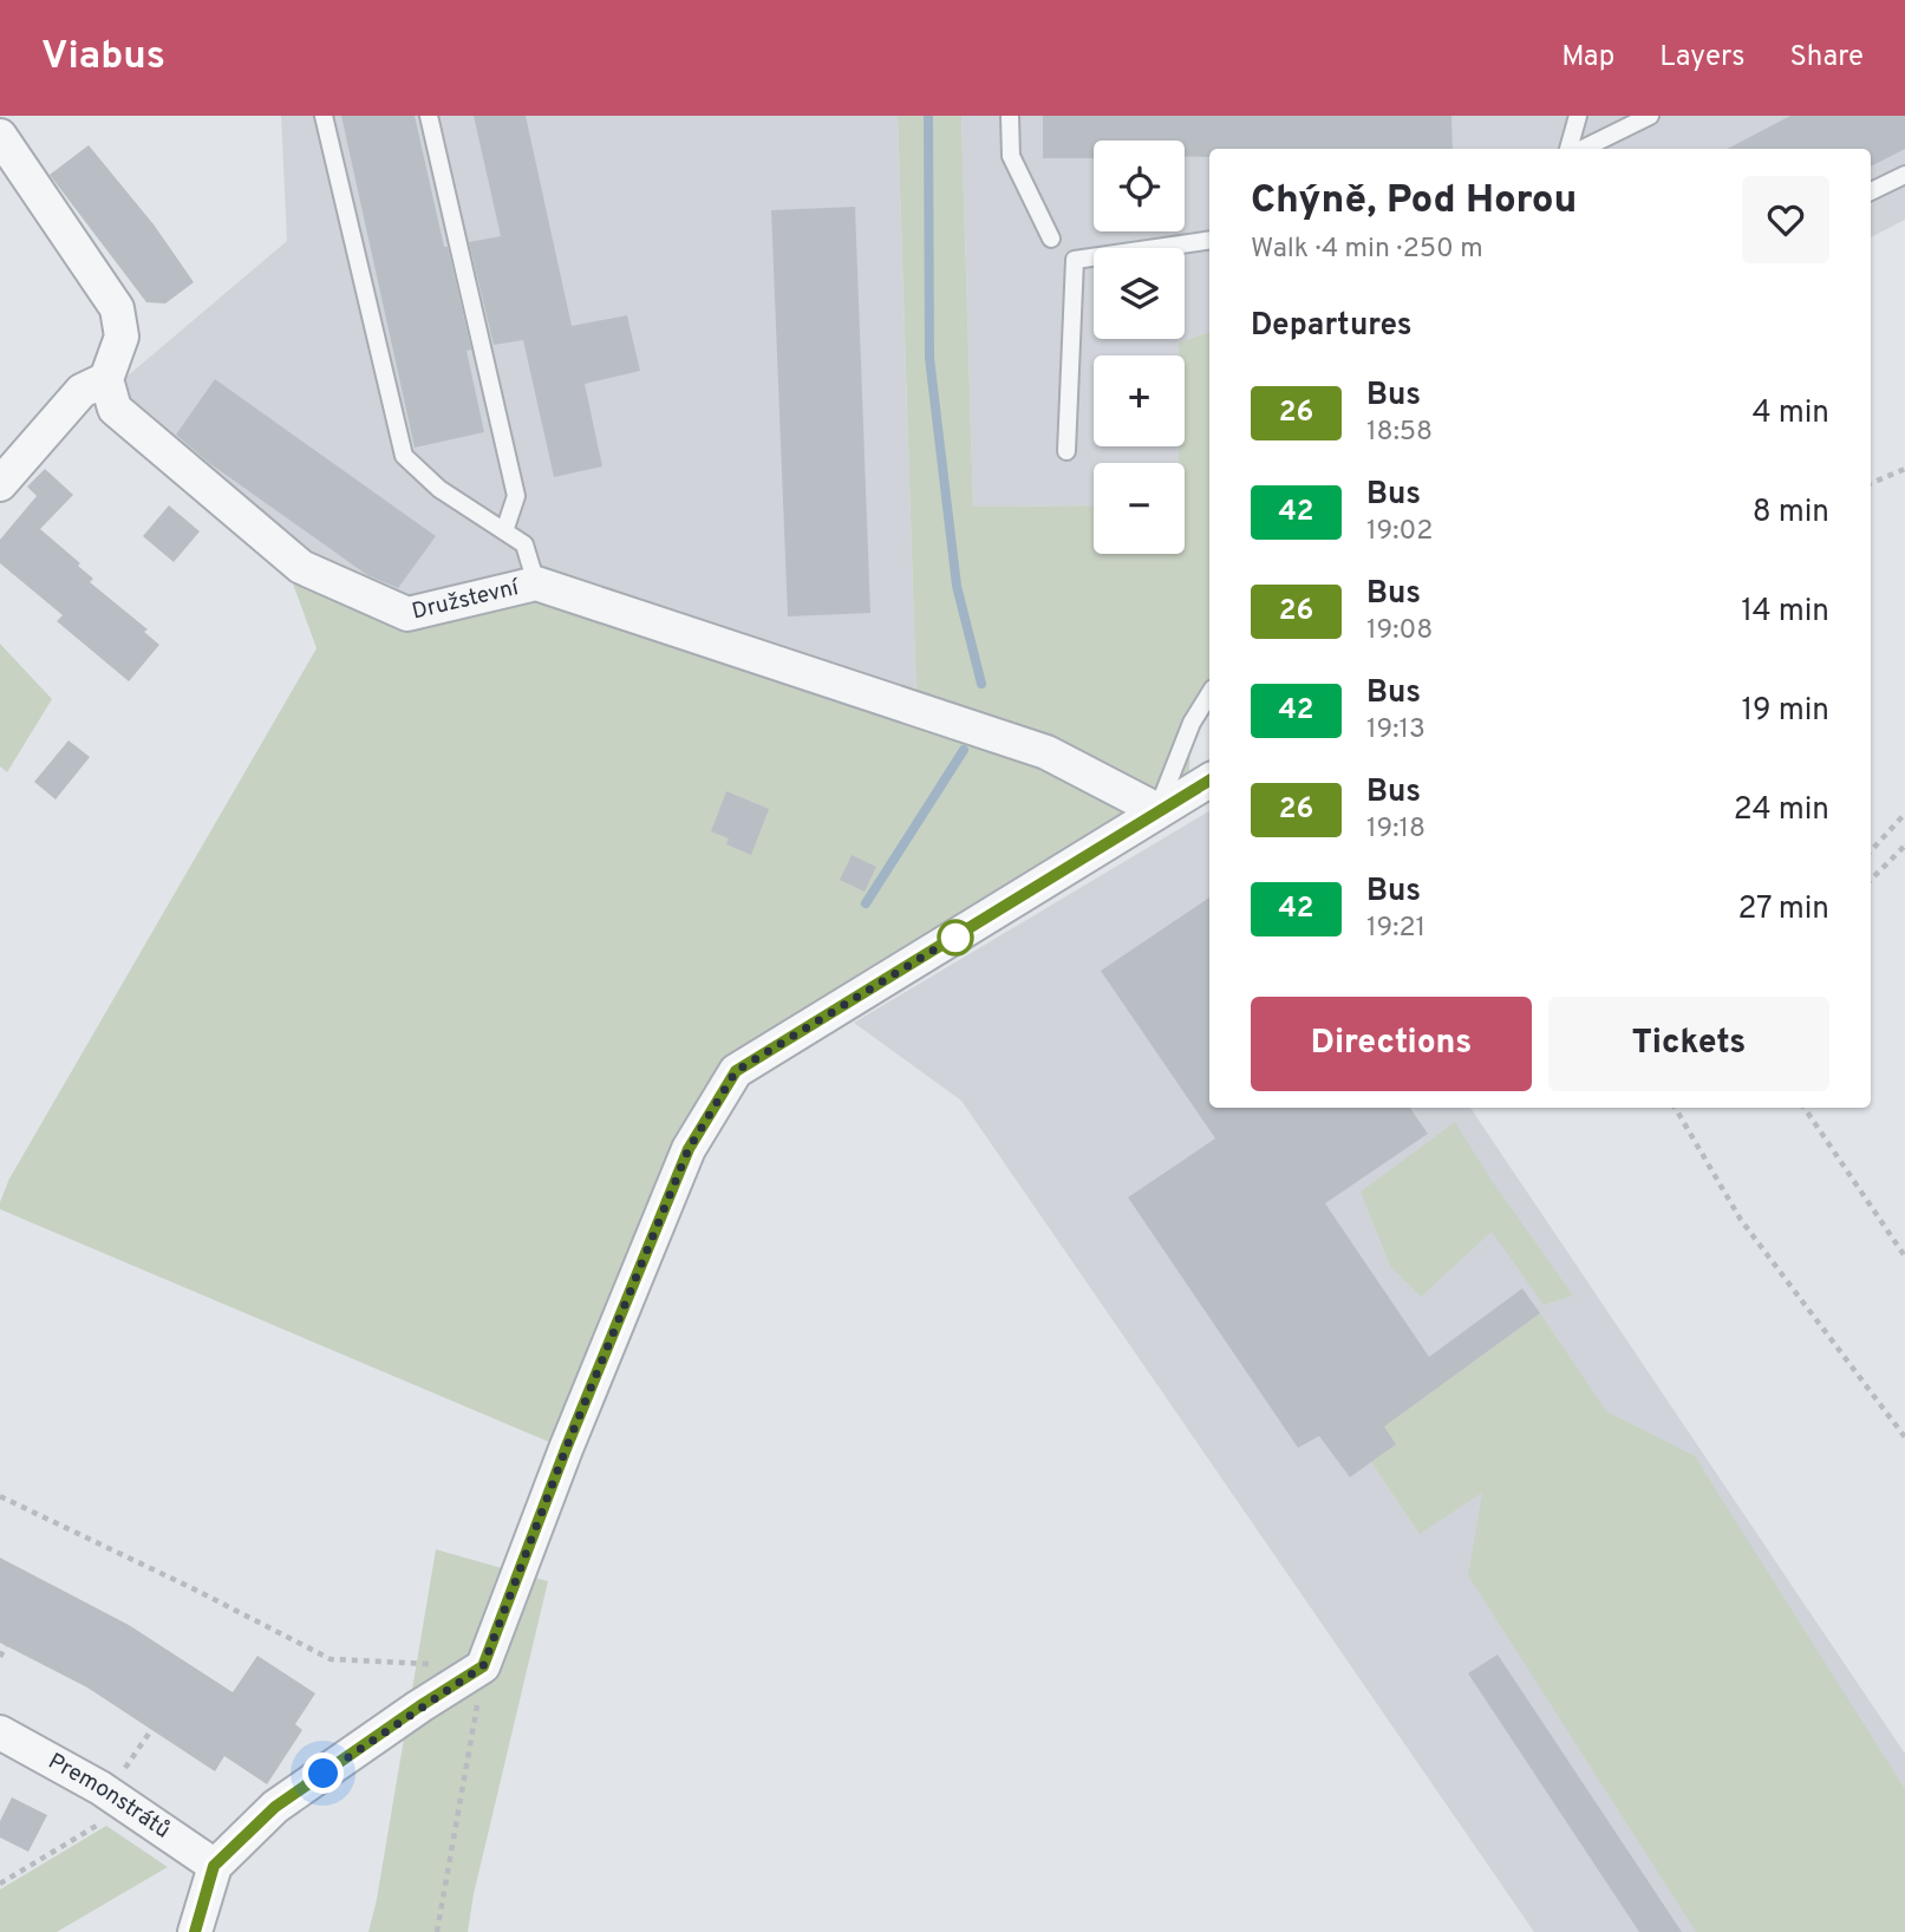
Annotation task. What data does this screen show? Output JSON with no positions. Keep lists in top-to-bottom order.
{
  "streets": {
    "street": ["Družstevní", "Premonstrátů"]
  },
  "lines": ["bus line 26"],
  "page": {
    "header": "Viabus",
    "nav": ["Map", "Layers", "Share"],
    "map_buttons": ["+", "−"],
    "heading": [
      ["Chýně, Pod Horou", "Walk · 4 min · 250 m"],
      "Departures"
    ],
    "list": [
      {
        "mark": "26",
        "name": "Bus",
        "note": "18:58",
        "value": "4 min"
      },
      {
        "mark": "42",
        "name": "Bus",
        "note": "19:02",
        "value": "8 min"
      },
      {
        "mark": "26",
        "name": "Bus",
        "note": "19:08",
        "value": "14 min"
      },
      {
        "mark": "42",
        "name": "Bus",
        "note": "19:13",
        "value": "19 min"
      },
      {
        "mark": "26",
        "name": "Bus",
        "note": "19:18",
        "value": "24 min"
      },
      {
        "mark": "42",
        "name": "Bus",
        "note": "19:21",
        "value": "27 min"
      }
    ],
    "buttons": ["Directions", "Tickets"]
  }
}
